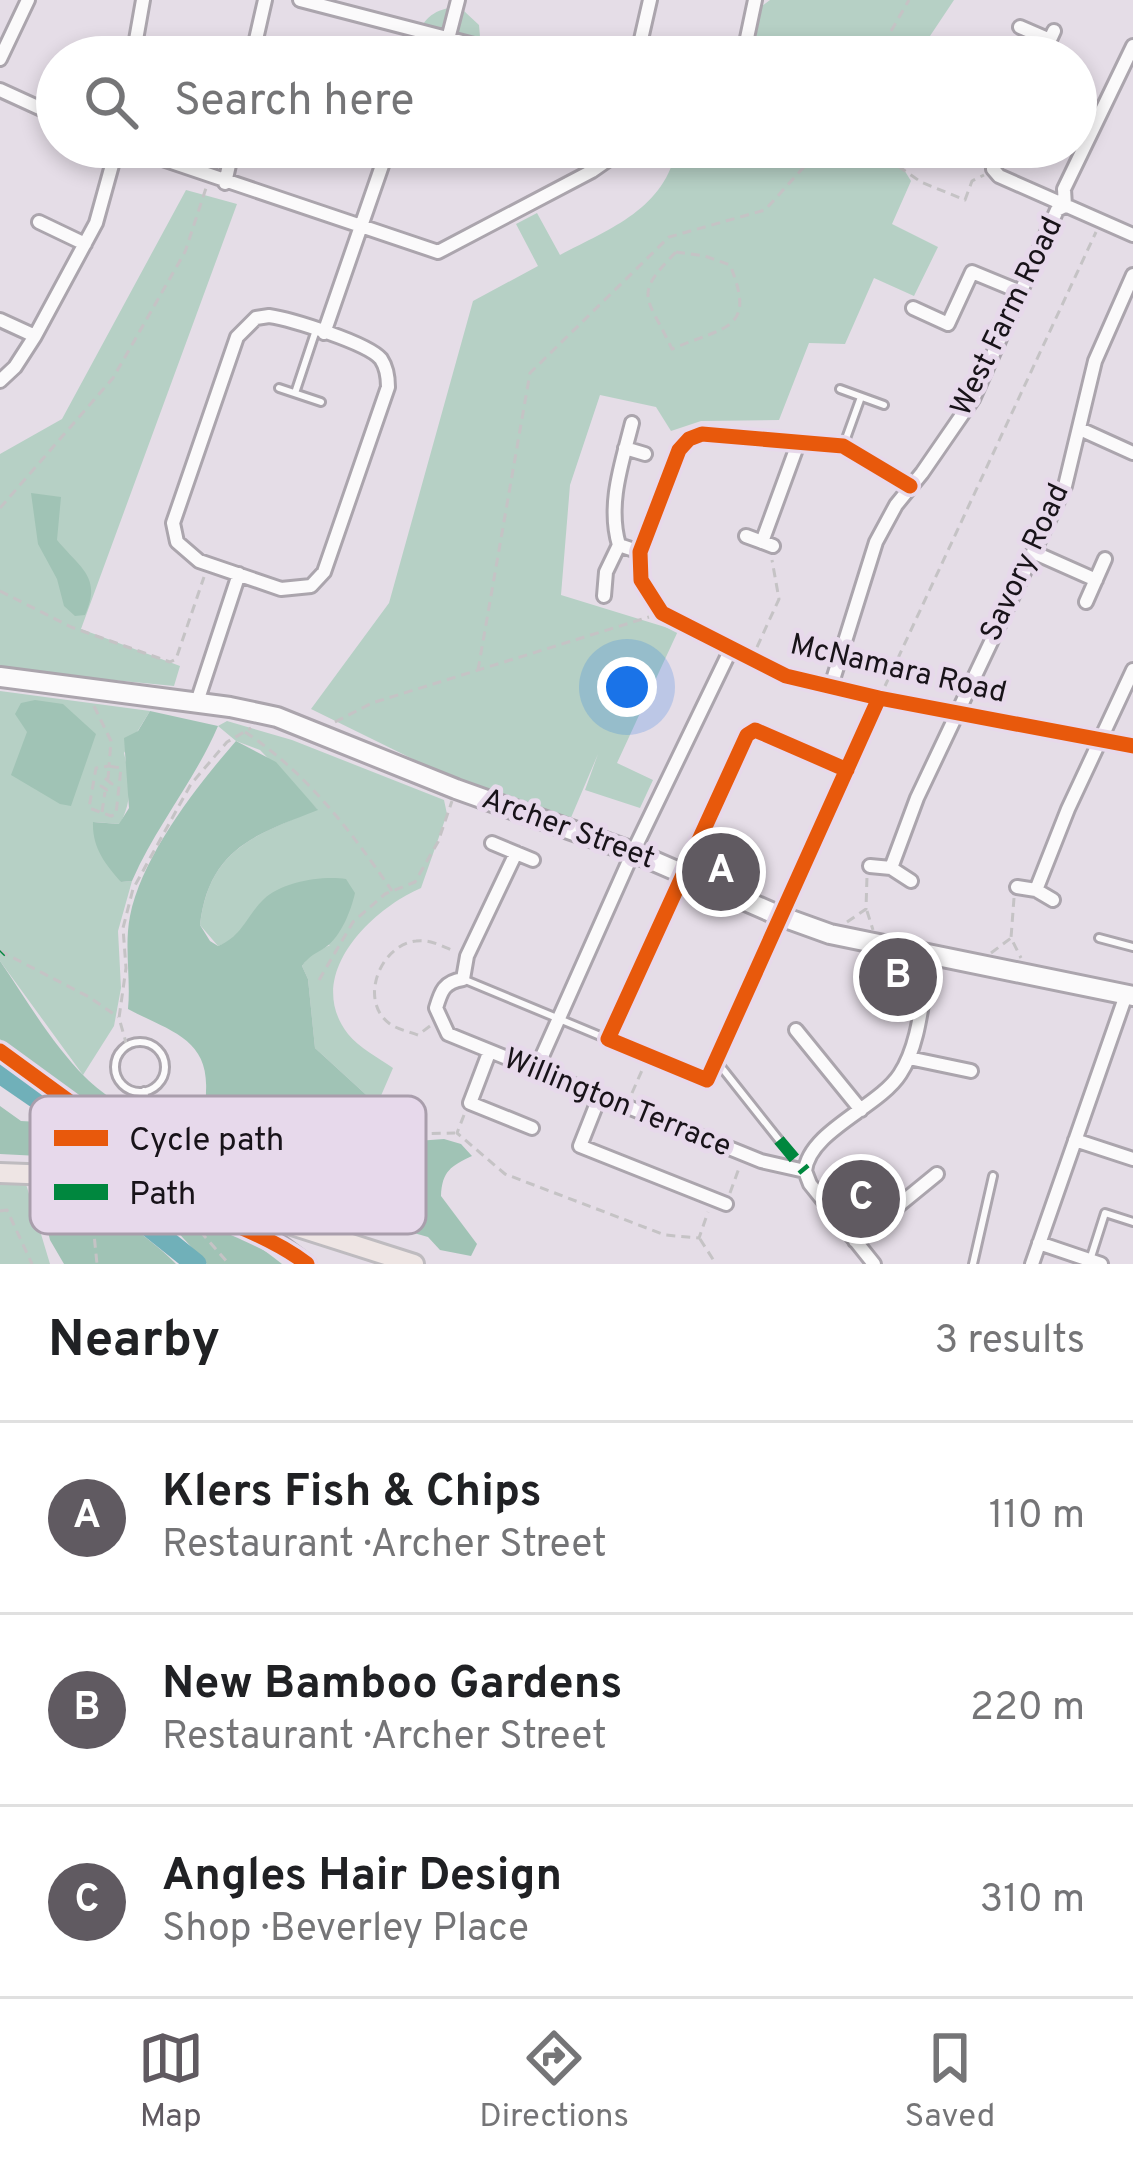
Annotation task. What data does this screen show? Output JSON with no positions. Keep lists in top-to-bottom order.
{
  "streets": {
    "main road": ["Archer Street"],
    "street": [
      "West Farm Road",
      "Savory Road",
      "McNamara Road",
      "Willington Terrace"
    ]
  },
  "crossings": [
    ["West Farm Road", "McNamara Road"],
    ["Savory Road", "McNamara Road"]
  ],
  "legend": ["Cycle path", "Path"],
  "page": {
    "search": "Search here",
    "pins": ["A", "B", "C"],
    "heading": ["Nearby", "3 results"],
    "list": [
      {
        "mark": "A",
        "name": "Klers Fish & Chips",
        "note": "Restaurant · Archer Street",
        "value": "110 m"
      },
      {
        "mark": "B",
        "name": "New Bamboo Gardens",
        "note": "Restaurant · Archer Street",
        "value": "220 m"
      },
      {
        "mark": "C",
        "name": "Angles Hair Design",
        "note": "Shop · Beverley Place",
        "value": "310 m"
      }
    ],
    "nav": ["Map", "Directions", "Saved"]
  }
}
